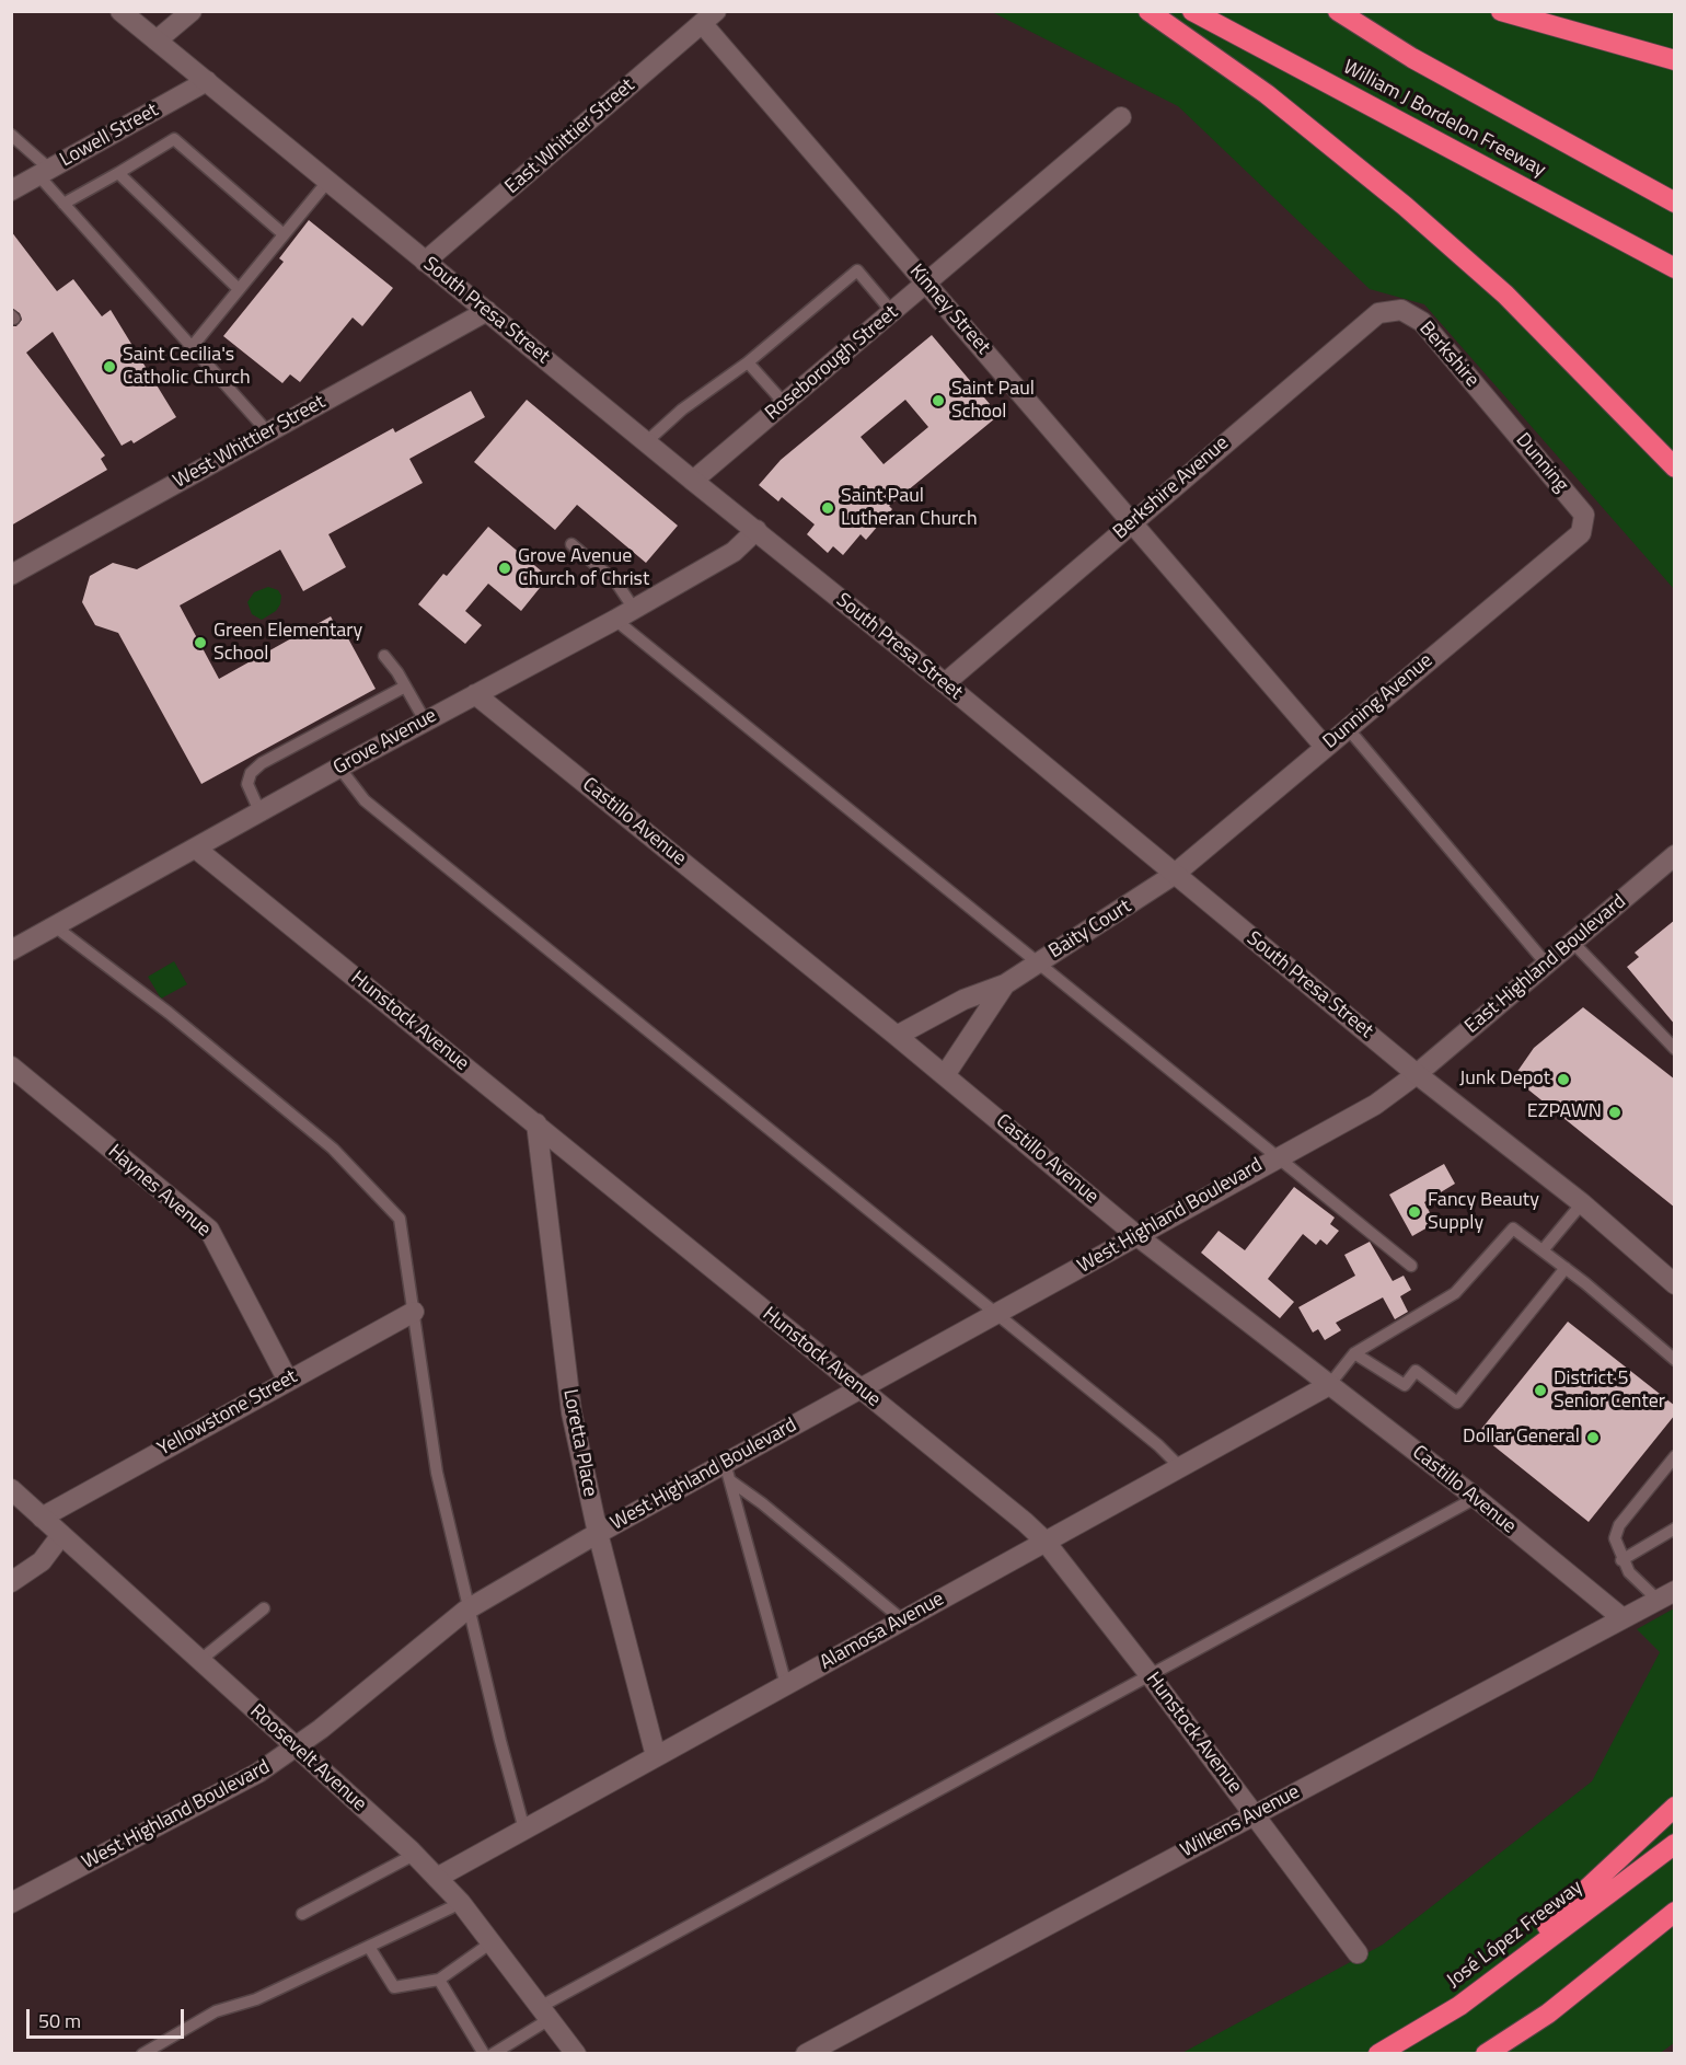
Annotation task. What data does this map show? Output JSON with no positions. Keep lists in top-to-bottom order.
{
  "streets": {
    "highway": ["William J Bordelon Freeway", "José López Freeway"],
    "street": [
      "Lowell Street",
      "East Whittier Street",
      "Kinney Street",
      "South Presa Street",
      "Berkshire",
      "Roseborough Street",
      "West Whittier Street",
      "Dunning",
      "Berkshire Avenue",
      "Dunning Avenue",
      "Grove Avenue",
      "Castillo Avenue",
      "Baity Court",
      "East Highland Boulevard",
      "Hunstock Avenue",
      "Haynes Avenue",
      "West Highland Boulevard",
      "Yellowstone Street",
      "Loretta Place",
      "Alamosa Avenue",
      "Roosevelt Avenue",
      "Wilkens Avenue"
    ]
  },
  "crossings": [
    ["Lowell Street", "South Presa Street"],
    ["East Whittier Street", "Kinney Street"],
    ["East Whittier Street", "South Presa Street"],
    ["Kinney Street", "Roseborough Street"],
    ["Kinney Street", "Berkshire Avenue"],
    ["Kinney Street", "Dunning Avenue"],
    ["South Presa Street", "Roseborough Street"],
    ["South Presa Street", "West Whittier Street"],
    ["South Presa Street", "Berkshire Avenue"],
    ["South Presa Street", "Dunning Avenue"],
    ["South Presa Street", "Grove Avenue"],
    ["South Presa Street", "Baity Court"],
    ["South Presa Street", "East Highland Boulevard"],
    ["South Presa Street", "West Highland Boulevard"],
    ["Berkshire", "Dunning"],
    ["Berkshire", "Berkshire Avenue"],
    ["Dunning", "Dunning Avenue"],
    ["Dunning Avenue", "Baity Court"],
    ["Grove Avenue", "Castillo Avenue"],
    ["Grove Avenue", "Hunstock Avenue"],
    ["Castillo Avenue", "Baity Court"],
    ["Castillo Avenue", "West Highland Boulevard"],
    ["Castillo Avenue", "Alamosa Avenue"],
    ["Castillo Avenue", "Wilkens Avenue"],
    ["East Highland Boulevard", "West Highland Boulevard"],
    ["Hunstock Avenue", "West Highland Boulevard"],
    ["Hunstock Avenue", "Loretta Place"],
    ["Hunstock Avenue", "Alamosa Avenue"],
    ["Hunstock Avenue", "Wilkens Avenue"],
    ["Haynes Avenue", "Yellowstone Street"],
    ["West Highland Boulevard", "Loretta Place"],
    ["West Highland Boulevard", "Roosevelt Avenue"],
    ["Yellowstone Street", "Roosevelt Avenue"],
    ["Loretta Place", "Alamosa Avenue"],
    ["Alamosa Avenue", "Roosevelt Avenue"]
  ],
  "places": [
    "Saint Cecilia's Catholic Church",
    "Saint Paul School",
    "Saint Paul Lutheran Church",
    "Grove Avenue Church of Christ",
    "Green Elementary School",
    "Junk Depot",
    "EZPAWN",
    "Fancy Beauty Supply",
    "District 5 Senior Center",
    "Dollar General"
  ],
  "scale_bar": "50 m"
}
